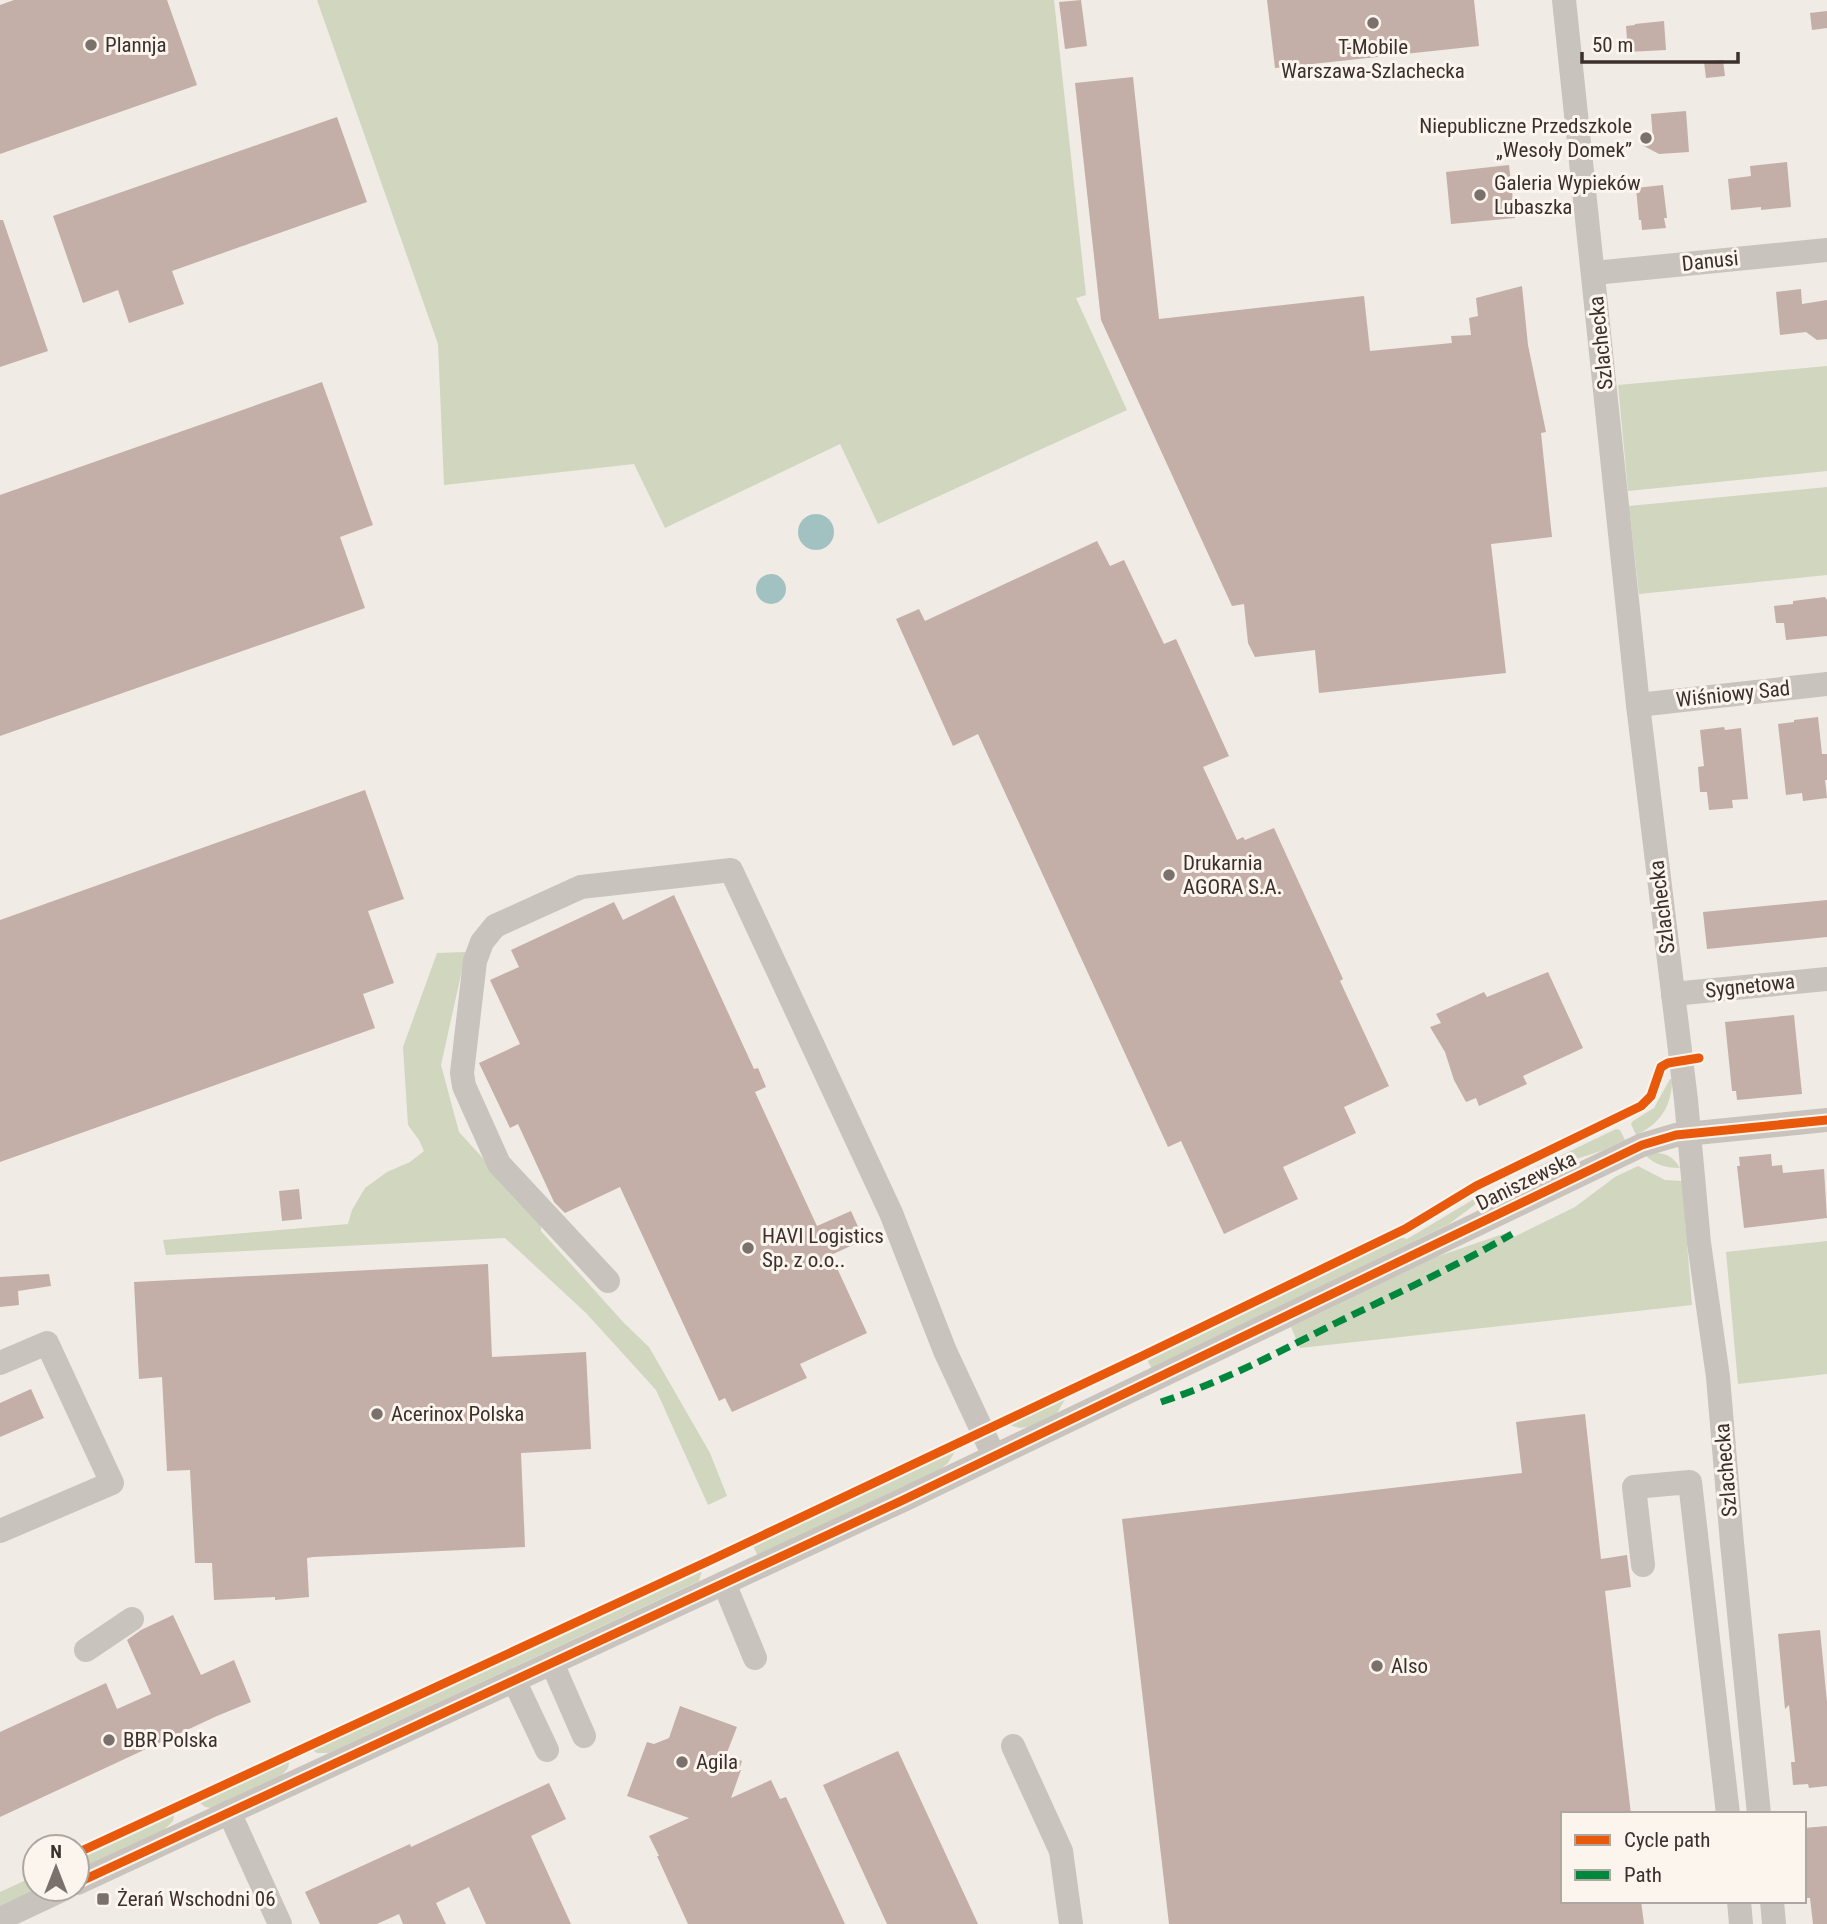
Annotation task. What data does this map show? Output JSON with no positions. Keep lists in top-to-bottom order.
{
  "streets": {
    "street": [
      "Danusi",
      "Szlachecka",
      "Wiśniowy Sad",
      "Sygnetowa",
      "Daniszewska"
    ]
  },
  "crossings": [
    ["Danusi", "Szlachecka"],
    ["Szlachecka", "Wiśniowy Sad"],
    ["Szlachecka", "Sygnetowa"],
    ["Szlachecka", "Daniszewska"]
  ],
  "places": {
    "other": [
      "T-Mobile Warszawa-Szlachecka",
      "Plannja",
      "Niepubliczne Przedszkole „Wesoły Domek”",
      "Galeria Wypieków Lubaszka",
      "Drukarnia AGORA S.A.",
      "HAVI Logistics Sp. z o.o..",
      "Acerinox Polska",
      "Also",
      "BBR Polska",
      "Agila"
    ],
    "transit": ["Żerań Wschodni 06"]
  },
  "legend": ["Cycle path", "Path"],
  "scale_bar": "50 m",
  "north": "top"
}
